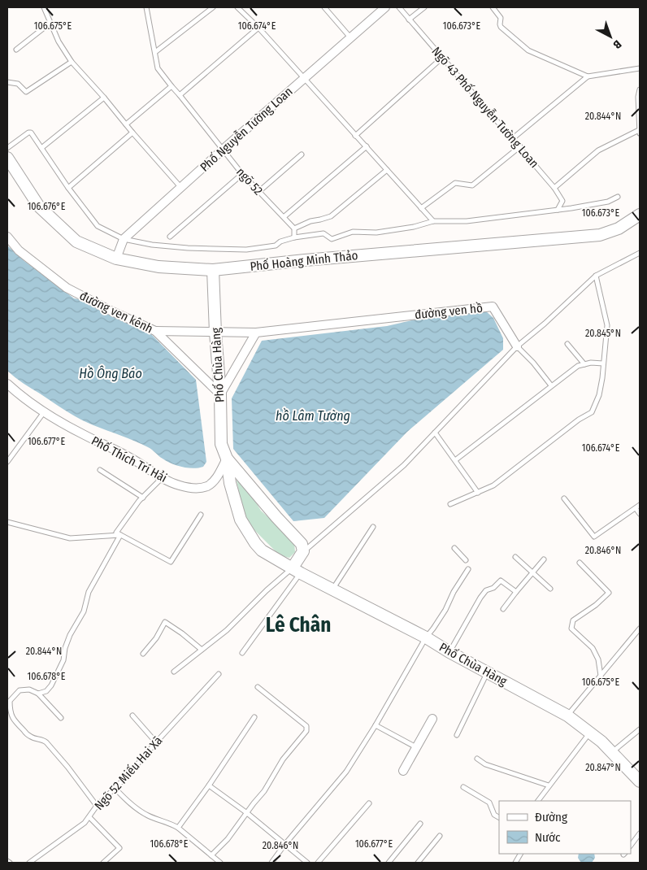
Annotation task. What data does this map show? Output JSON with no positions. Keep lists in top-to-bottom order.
{
  "streets": {
    "street": [
      "Phố Nguyễn Tường Loan",
      "Phố Hoàng Minh Thảo",
      "đường ven hồ",
      "đường ven kênh",
      "Phố Chùa Hàng",
      "Phố Thích Trí Hải"
    ],
    "lane": ["Ngõ 43 Phố Nguyễn Tường Loan", "ngõ 52", "Ngõ 52 Miếu Hai Xã"]
  },
  "crossings": [
    ["Phố Nguyễn Tường Loan", "ngõ 52"],
    ["Phố Nguyễn Tường Loan", "Phố Hoàng Minh Thảo"],
    ["Phố Hoàng Minh Thảo", "Phố Chùa Hàng"],
    ["đường ven kênh", "Phố Chùa Hàng"],
    ["Phố Chùa Hàng", "Phố Thích Trí Hải"]
  ],
  "districts": ["Lê Chân"],
  "water": ["Hồ Ông Báo", "hồ Lâm Tường"],
  "legend": ["Đường", "Nước"],
  "north": "bottom right",
  "coordinates": [
    "106.675°E",
    "106.674°E",
    "106.673°E",
    "20.844°N",
    "106.676°E",
    "20.845°N",
    "106.677°E",
    "20.846°N",
    "106.678°E",
    "20.847°N"
  ]
}
